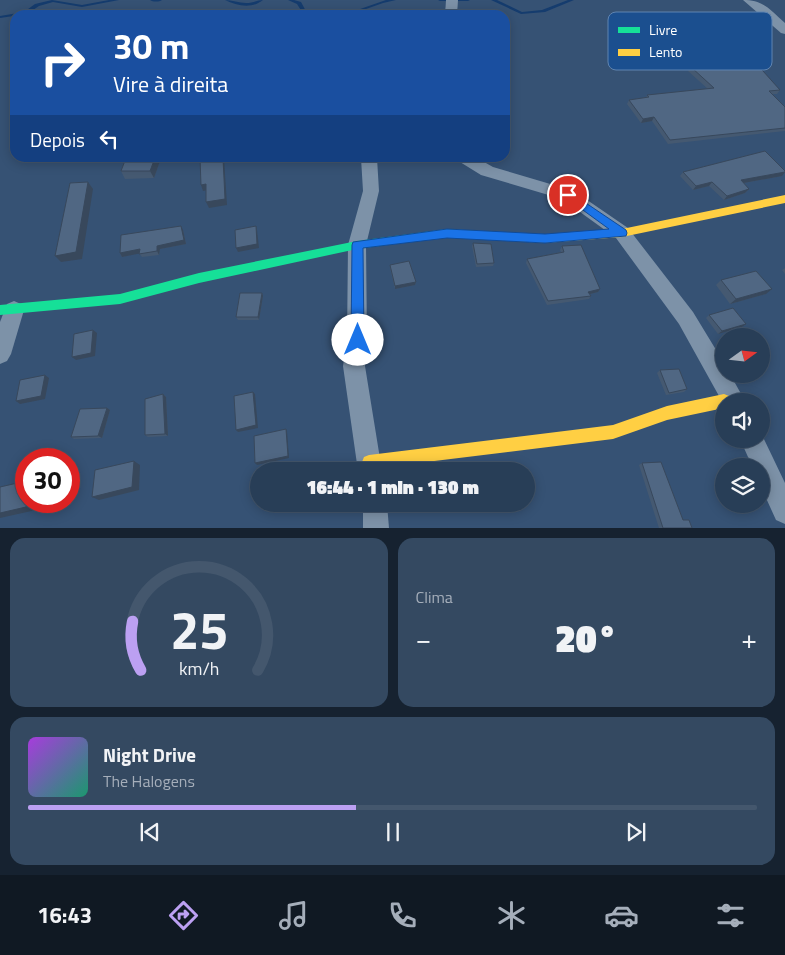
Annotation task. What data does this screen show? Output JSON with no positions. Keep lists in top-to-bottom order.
{
  "legend": ["Livre", "Lento"],
  "north": "right",
  "page": {
    "turn": ["30 m", "Vire à direita"],
    "then": "Depois",
    "limit": "30",
    "trip": "16:44 · 1 min · 130 m",
    "tile": "Clima",
    "heat": ["−", "20°", "+"],
    "song": ["Night Drive", "The Halogens"],
    "tabs": "16:43",
    "gauge": ["25", "km/h"]
  }
}
